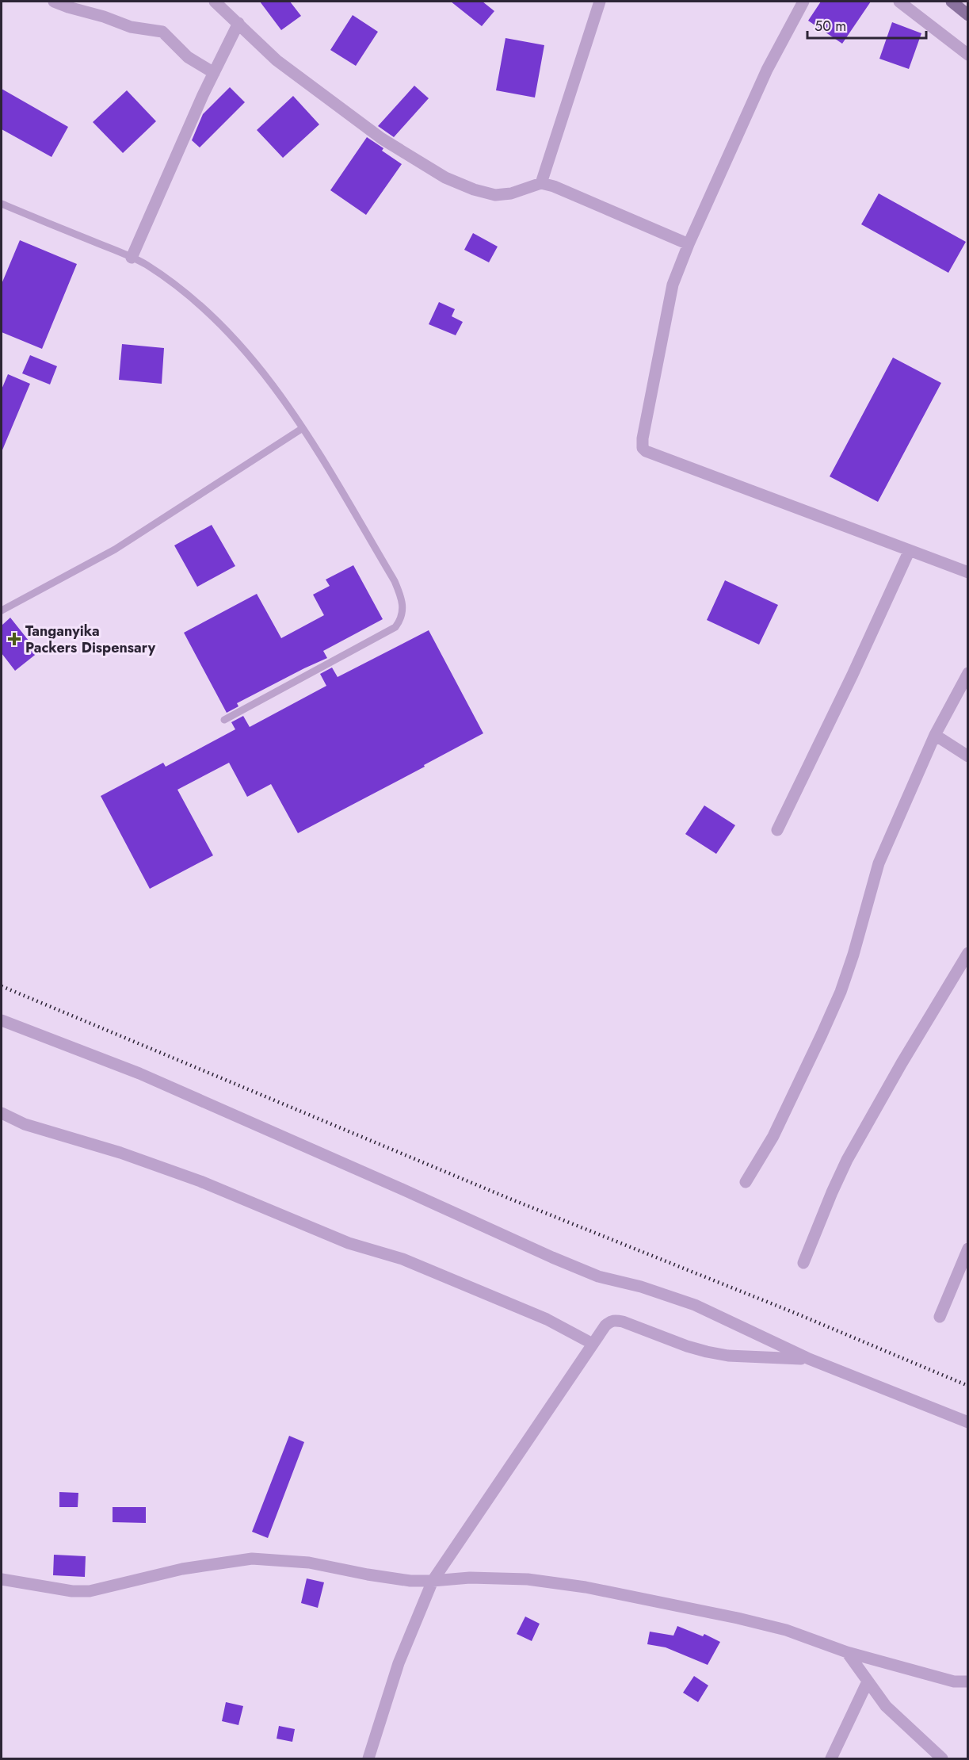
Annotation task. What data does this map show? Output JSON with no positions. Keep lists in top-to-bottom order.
{
  "places": {
    "health": ["Tanganyika Packers Dispensary"]
  },
  "scale_bar": "50 m"
}
